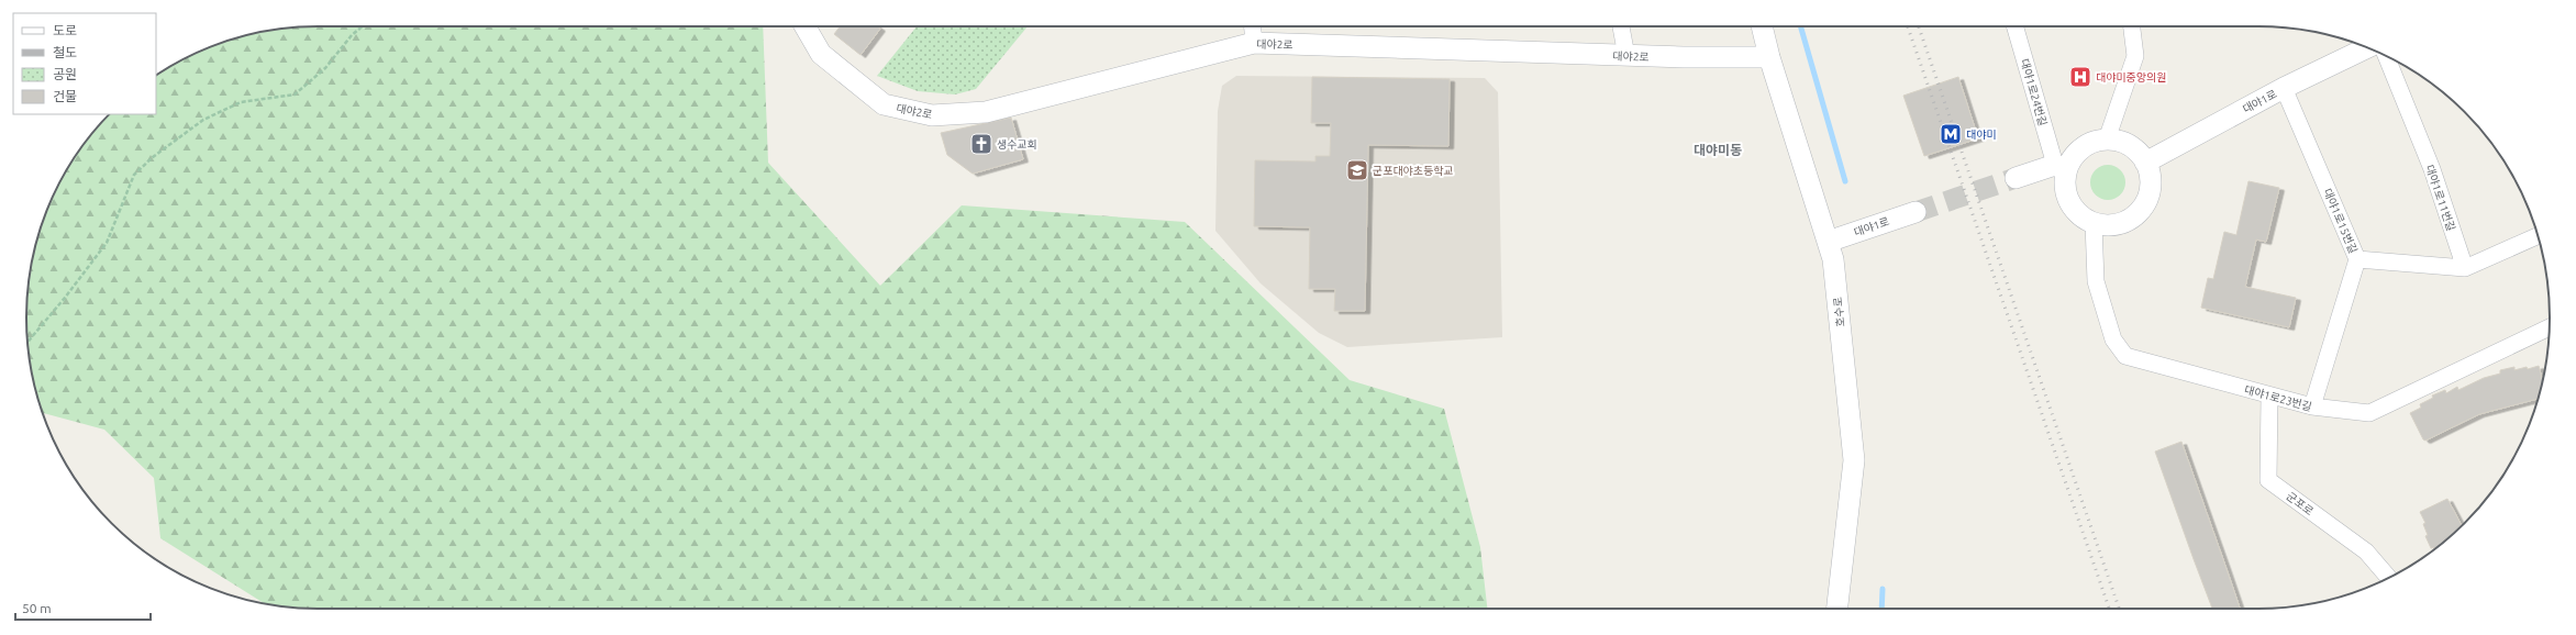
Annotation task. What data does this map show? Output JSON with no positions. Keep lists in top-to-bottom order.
{
  "streets": {
    "street": [
      "대야2로",
      "대야1로24번길",
      "대야1로",
      "대야1로11번길",
      "대야1로15번길",
      "호수로",
      "대야1로23번길",
      "군포로"
    ]
  },
  "crossings": [
    ["대야2로", "호수로"],
    ["대야1로24번길", "대야1로"],
    ["대야1로24번길", "대야1로23번길"],
    ["대야1로", "대야1로15번길"],
    ["대야1로", "호수로"],
    ["대야1로", "대야1로23번길"],
    ["대야1로15번길", "대야1로23번길"],
    ["대야1로23번길", "군포로"]
  ],
  "districts": ["대야미동"],
  "places": {
    "hospital": ["대야미중앙의원"],
    "metro station": ["대야미"],
    "church": ["생수교회"],
    "school or university": ["군포대야초등학교"]
  },
  "legend": [
    "도로",
    "철도",
    "공원",
    "건물"
  ],
  "scale_bar": "50 m"
}
